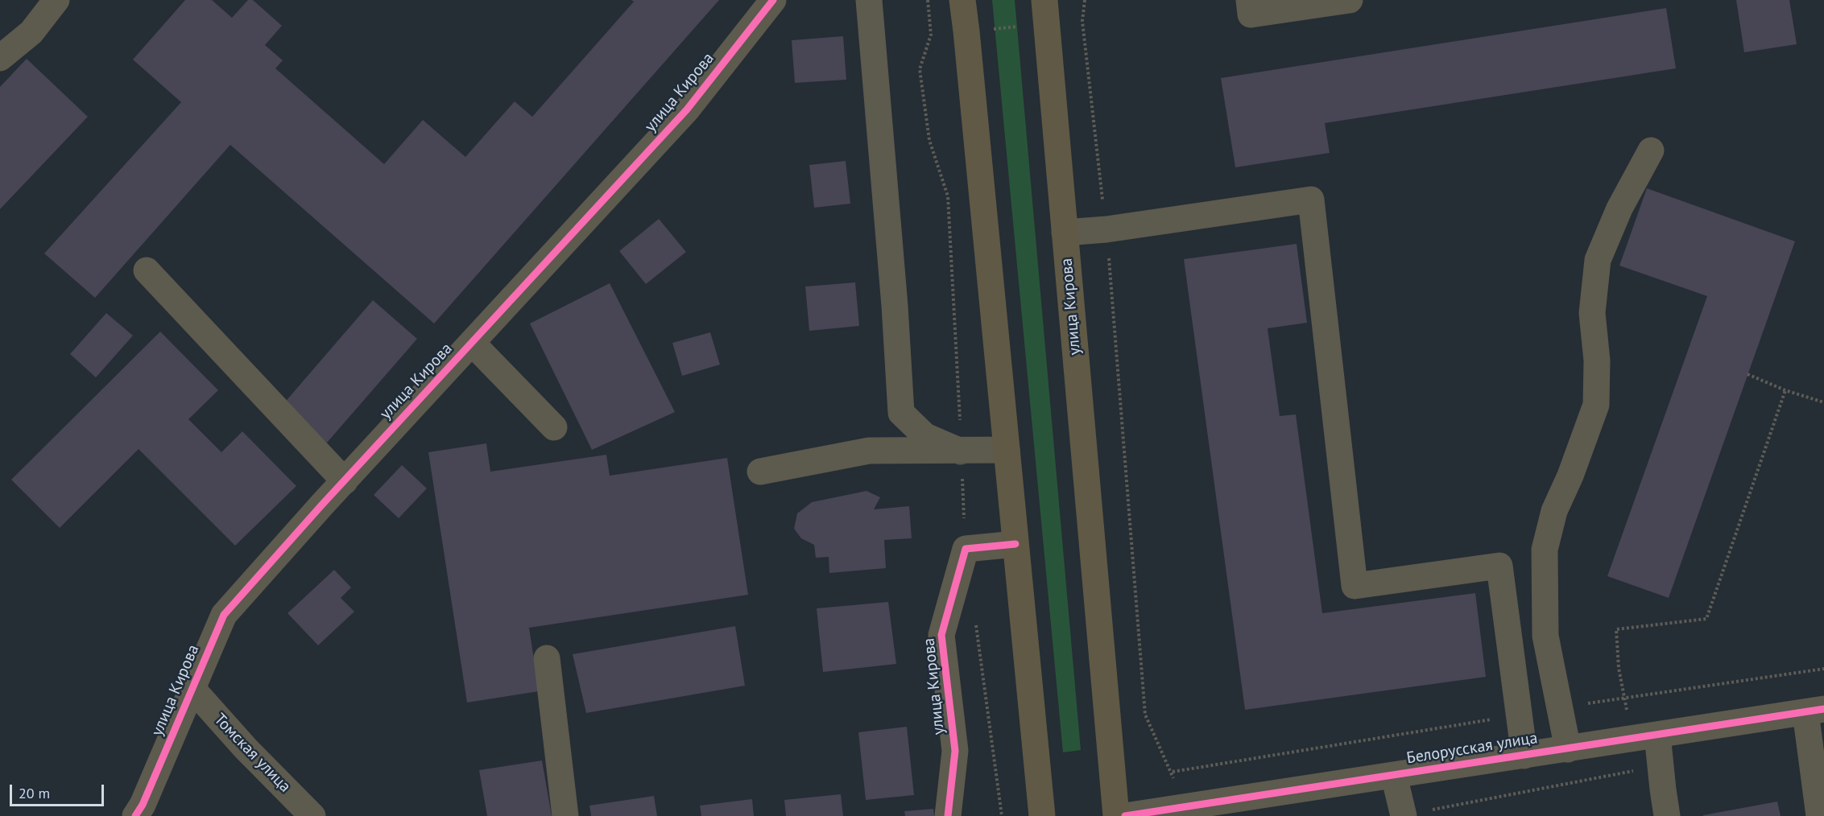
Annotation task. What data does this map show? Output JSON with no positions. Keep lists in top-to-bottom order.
{
  "streets": {
    "main road": ["улица Кирова"],
    "street": ["Белорусская улица", "Томская улица"]
  },
  "crossings": [
    ["улица Кирова", "Томская улица"]
  ],
  "scale_bar": "20 m"
}
